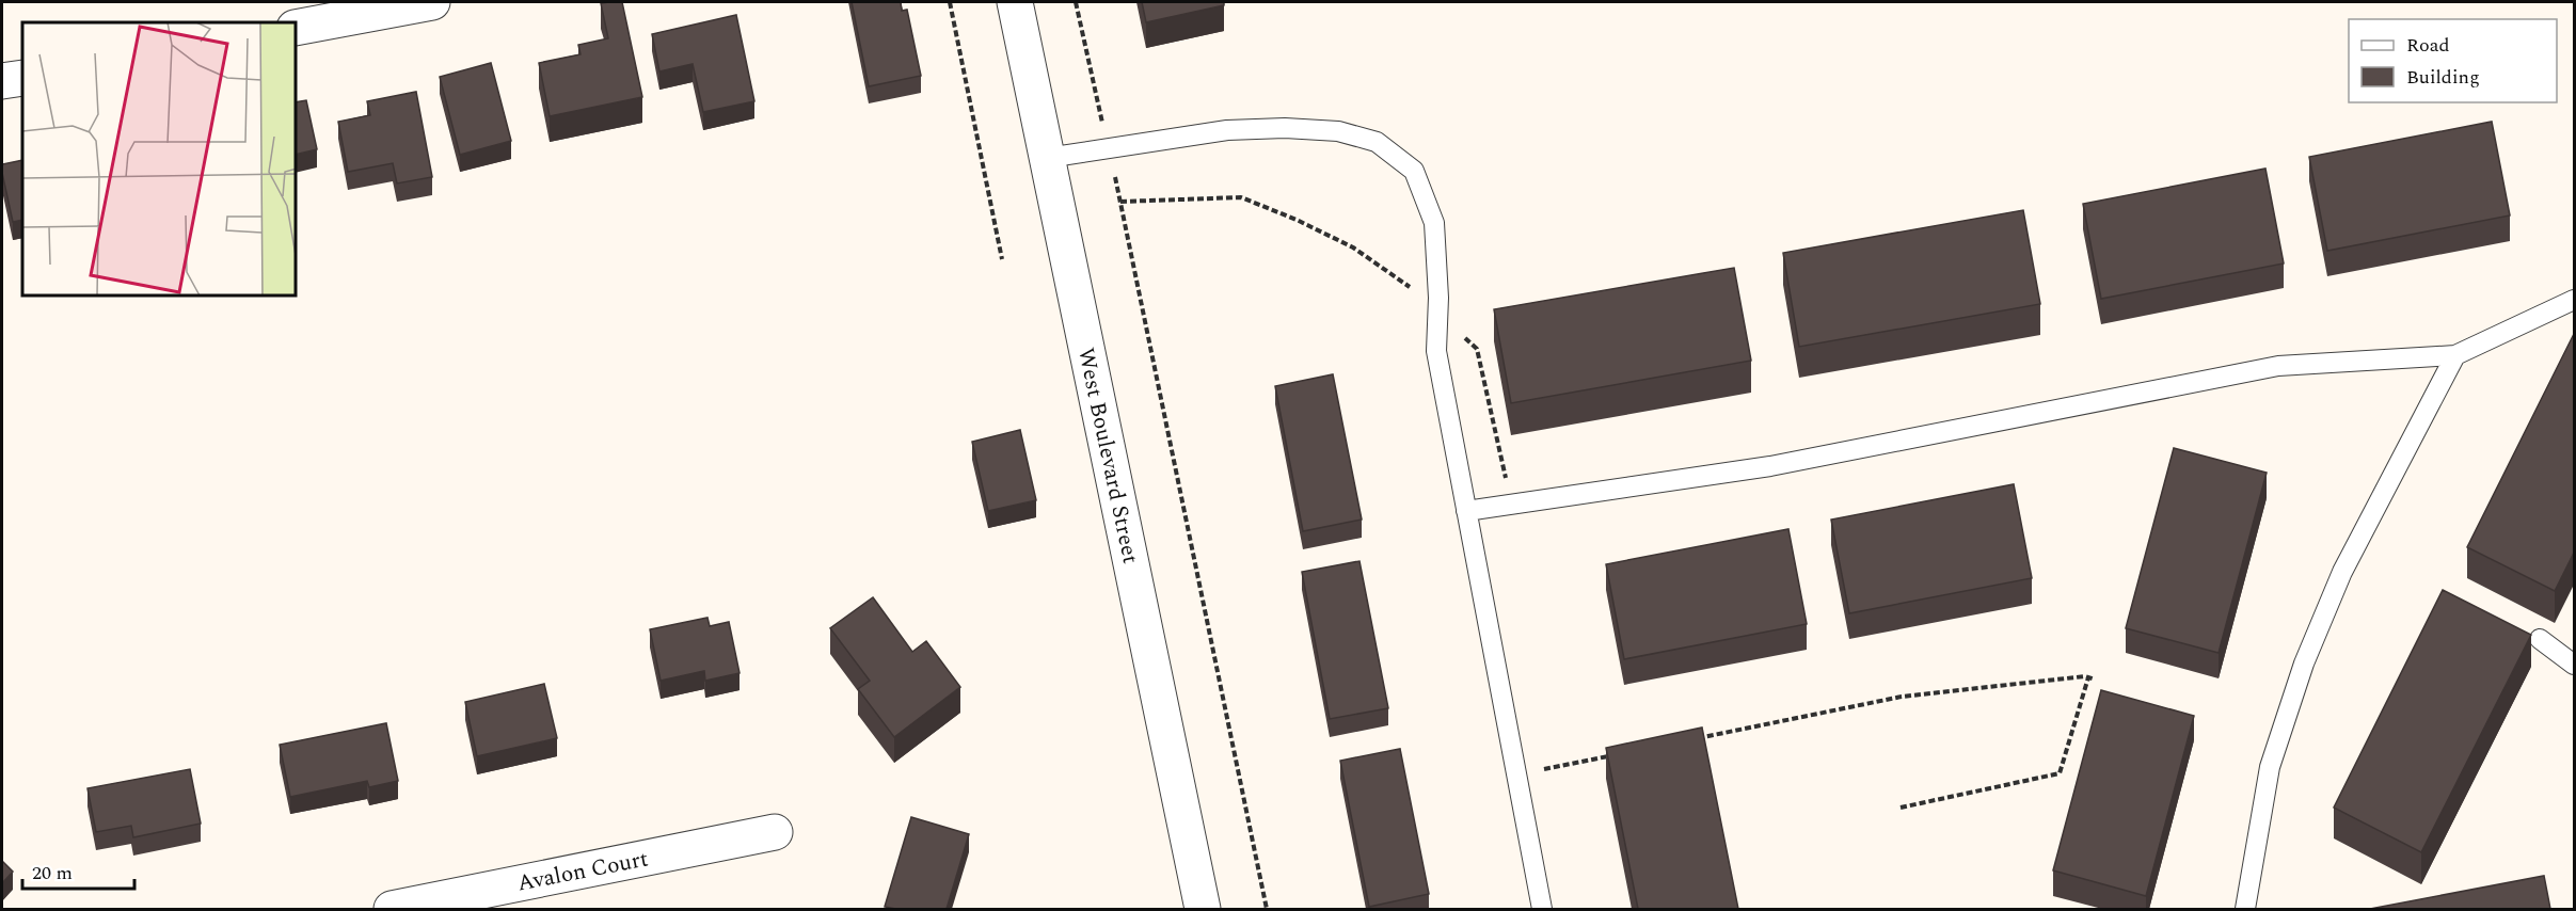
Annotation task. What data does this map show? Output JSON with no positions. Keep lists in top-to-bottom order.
{
  "streets": {
    "street": ["West Boulevard Street", "Avalon Court"]
  },
  "legend": ["Road", "Building"],
  "scale_bar": "20 m"
}
